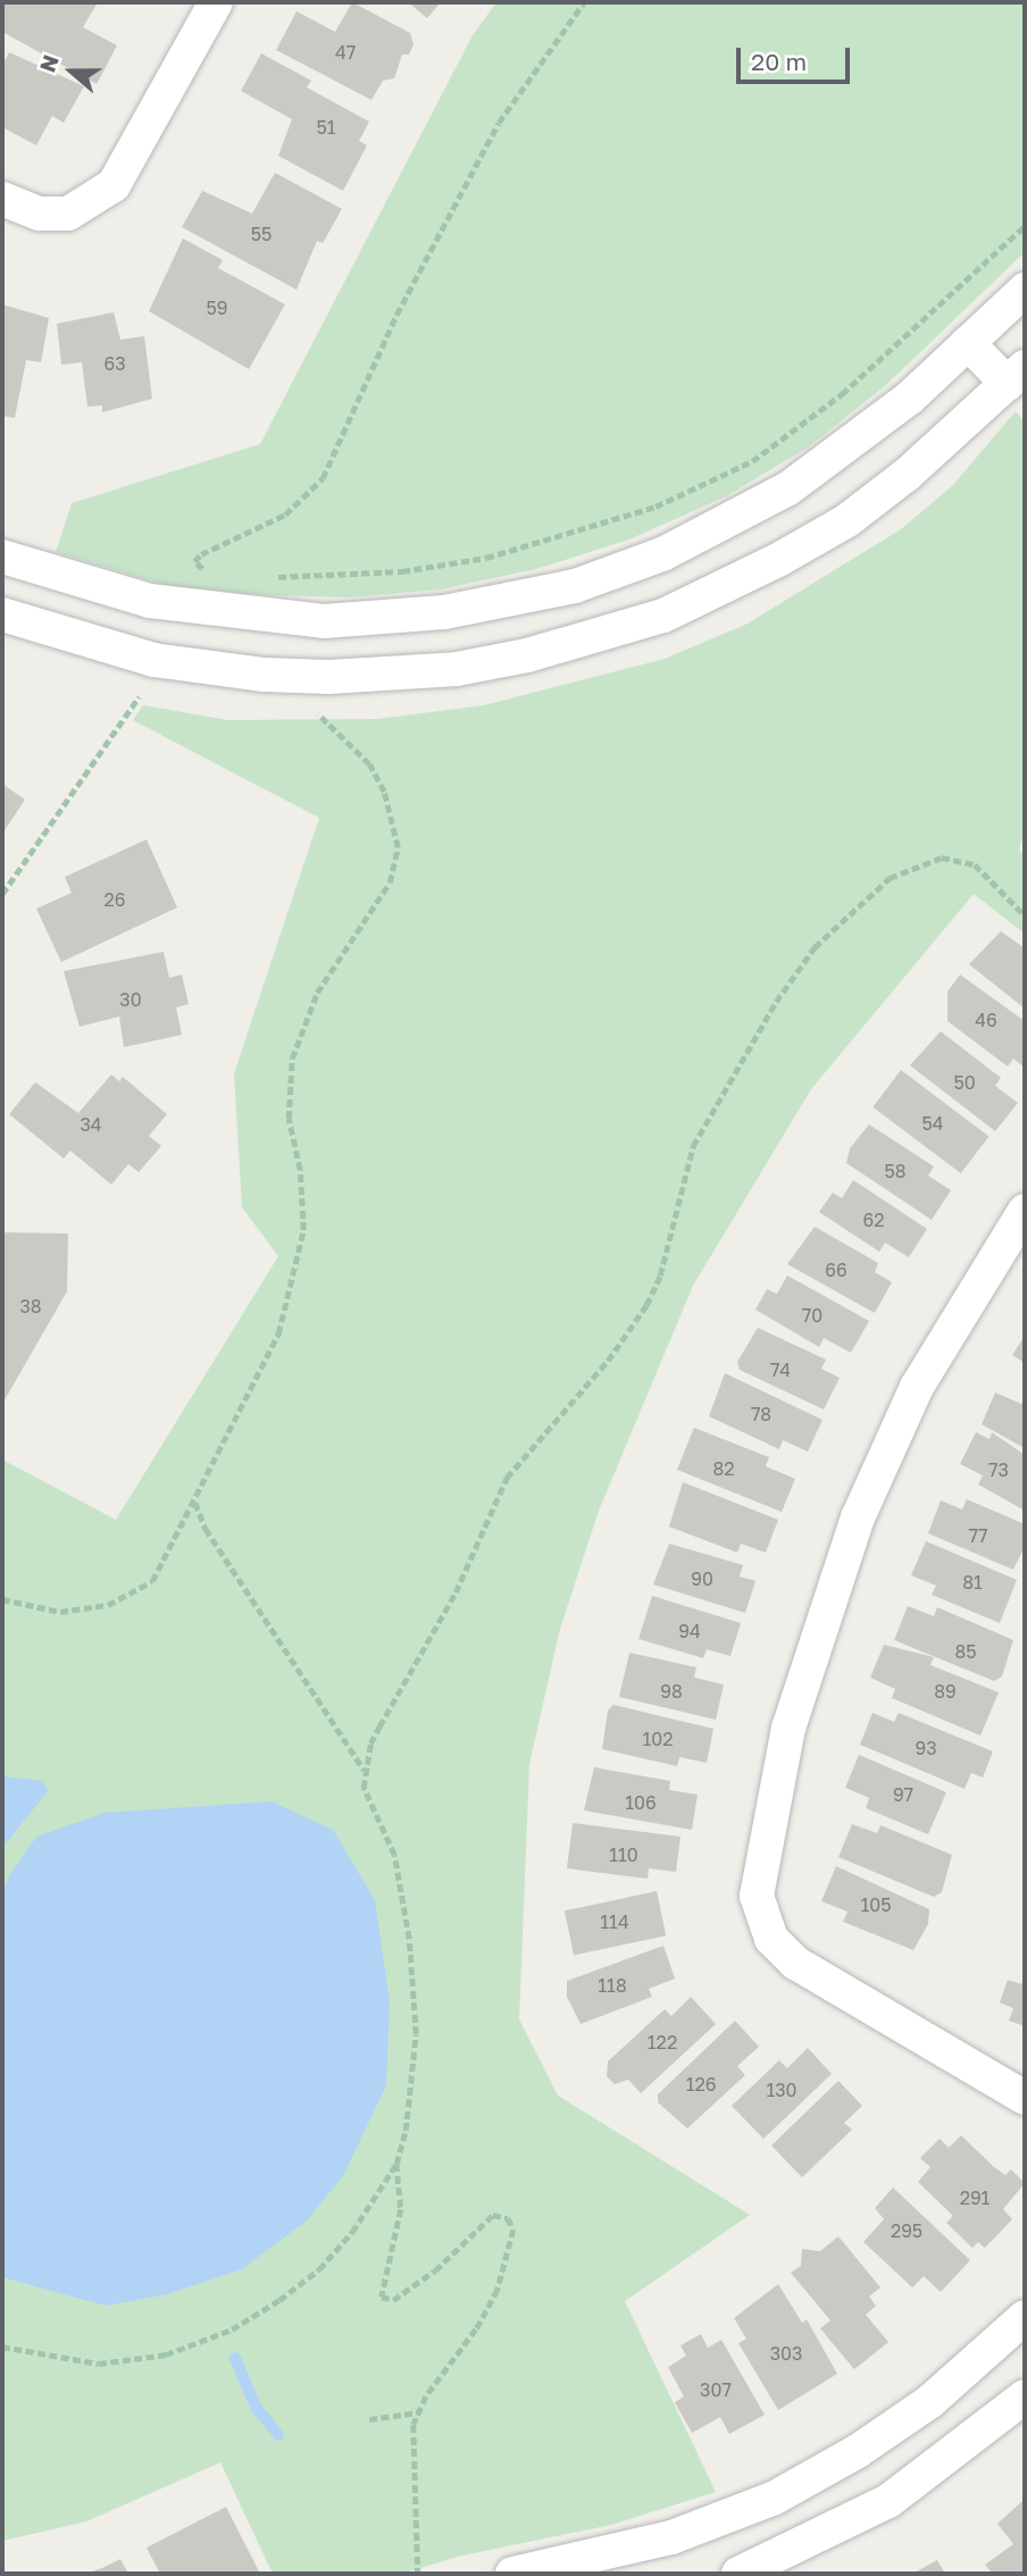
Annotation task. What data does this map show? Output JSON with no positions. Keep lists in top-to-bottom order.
{
  "house_numbers": [
    "47",
    "51",
    "55",
    "59",
    "63",
    "26",
    "30",
    "46",
    "50",
    "54",
    "34",
    "58",
    "62",
    "66",
    "38",
    "70",
    "74",
    "78",
    "82",
    "73",
    "77",
    "90",
    "81",
    "94",
    "85",
    "98",
    "89",
    "102",
    "93",
    "97",
    "106",
    "110",
    "105",
    "114",
    "118",
    "122",
    "126",
    "130",
    "291",
    "295",
    "303",
    "307"
  ],
  "scale_bar": "20 m",
  "north": "left"
}
